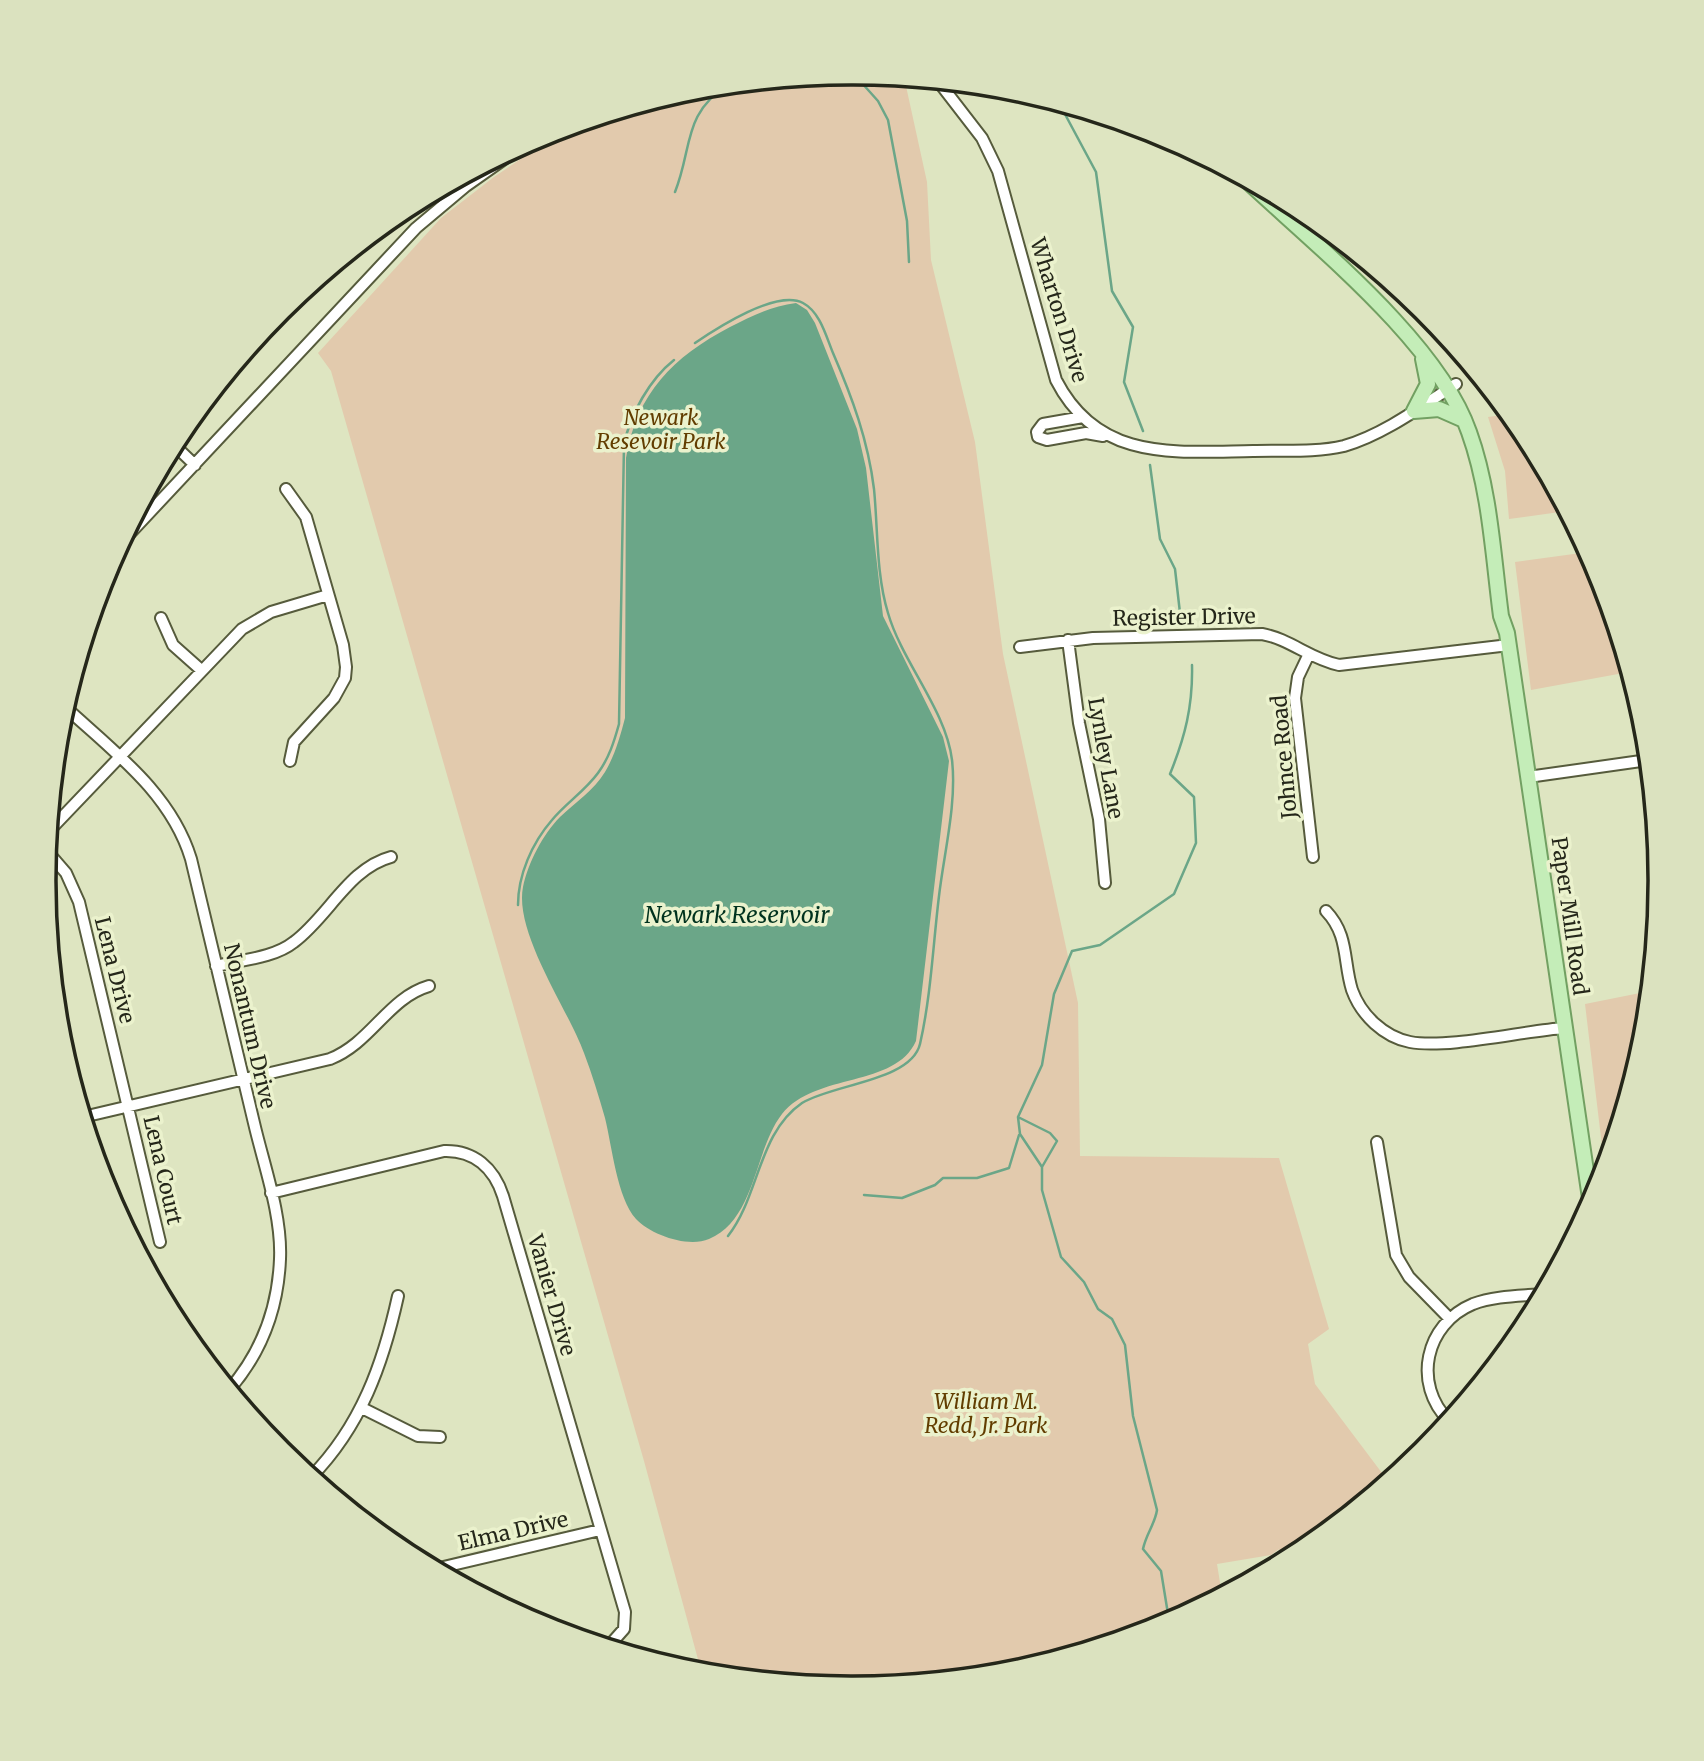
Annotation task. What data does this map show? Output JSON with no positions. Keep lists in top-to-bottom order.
{
  "streets": {
    "main road": ["Paper Mill Road"],
    "street": [
      "Wharton Drive",
      "Register Drive",
      "Johnce Road",
      "Lynley Lane",
      "Lena Drive",
      "Nonantum Drive",
      "Lena Court",
      "Vanier Drive",
      "Elma Drive"
    ]
  },
  "crossings": [
    ["Wharton Drive", "Paper Mill Road"],
    ["Register Drive", "Johnce Road"],
    ["Register Drive", "Lynley Lane"],
    ["Register Drive", "Paper Mill Road"],
    ["Lena Drive", "Lena Court"],
    ["Nonantum Drive", "Vanier Drive"],
    ["Vanier Drive", "Elma Drive"]
  ],
  "water": ["Newark Reservoir"],
  "parks": ["Newark Resevoir Park", "William M. Redd, Jr. Park"]
}
